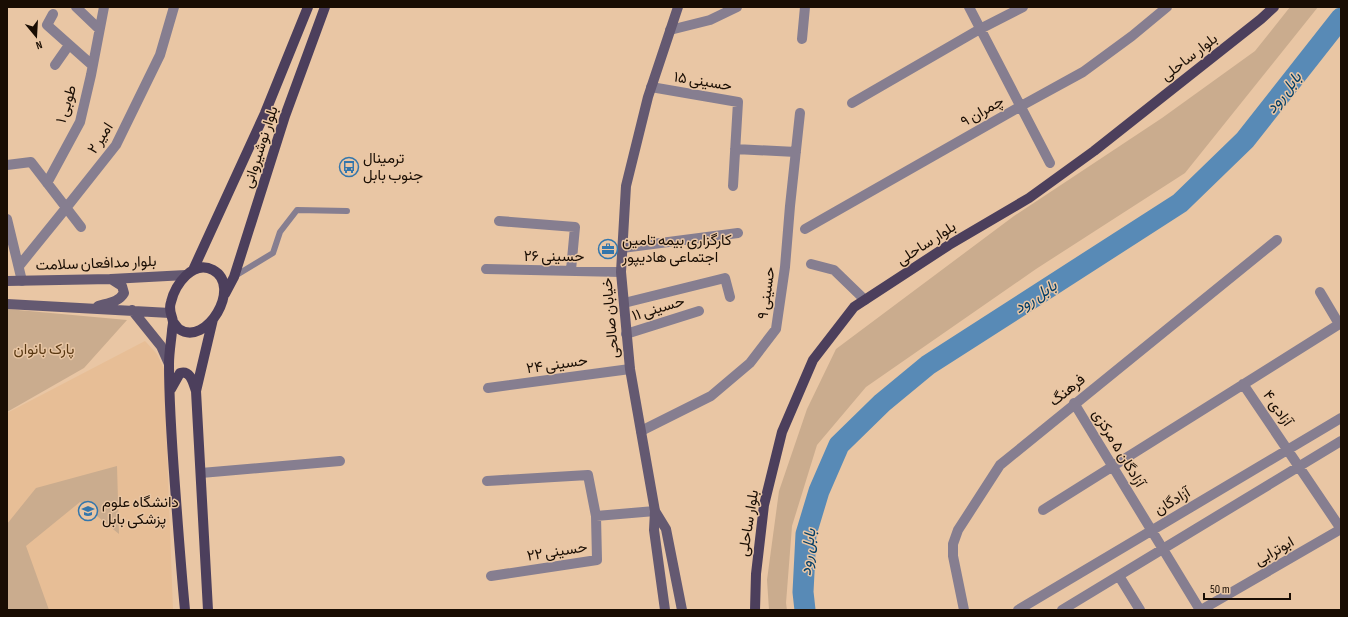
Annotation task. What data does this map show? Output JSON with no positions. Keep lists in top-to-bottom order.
{
  "streets": {
    "main road": [
      "بلوار ساحلی",
      "بلوار نوشیروانی",
      "بلوار مدافعان سلامت",
      "خيابان صالحی"
    ],
    "street": [
      "حسینی ۱۵",
      "طوبی ۱",
      "چمران ۹",
      "امیر ۲",
      "حسینی ۲۶",
      "حسینی ٩",
      "حسینی ۱۱",
      "حسینی ۲۴",
      "فرهنگ",
      "آزادی ۴",
      "آزادگان ۵ مرکزی",
      "آزادگان",
      "حسینی ۲۲",
      "ابوترابی"
    ]
  },
  "crossings": [
    ["حسینی ۱۵", "خيابان صالحی"],
    ["بلوار نوشیروانی", "بلوار مدافعان سلامت"],
    ["حسینی ۲۶", "خيابان صالحی"],
    ["حسینی ٩", "خيابان صالحی"],
    ["حسینی ۱۱", "خيابان صالحی"],
    ["خيابان صالحی", "حسینی ۲۴"],
    ["فرهنگ", "آزادگان ۵ مرکزی"],
    ["آزادی ۴", "آزادگان"],
    ["آزادی ۴", "ابوترابی"],
    ["آزادگان ۵ مرکزی", "آزادگان"],
    ["آزادگان ۵ مرکزی", "ابوترابی"]
  ],
  "water": ["بابل رود"],
  "parks": ["پارک بانوان"],
  "places": {
    "bus stop": ["ترمینال جنوب بابل"],
    "office": ["کارگزاری بیمه تامین اجتماعی هادیپور"],
    "school or university": ["دانشگاه علوم پزشکی بابل"]
  },
  "scale_bar": "50 m",
  "north": "bottom"
}
